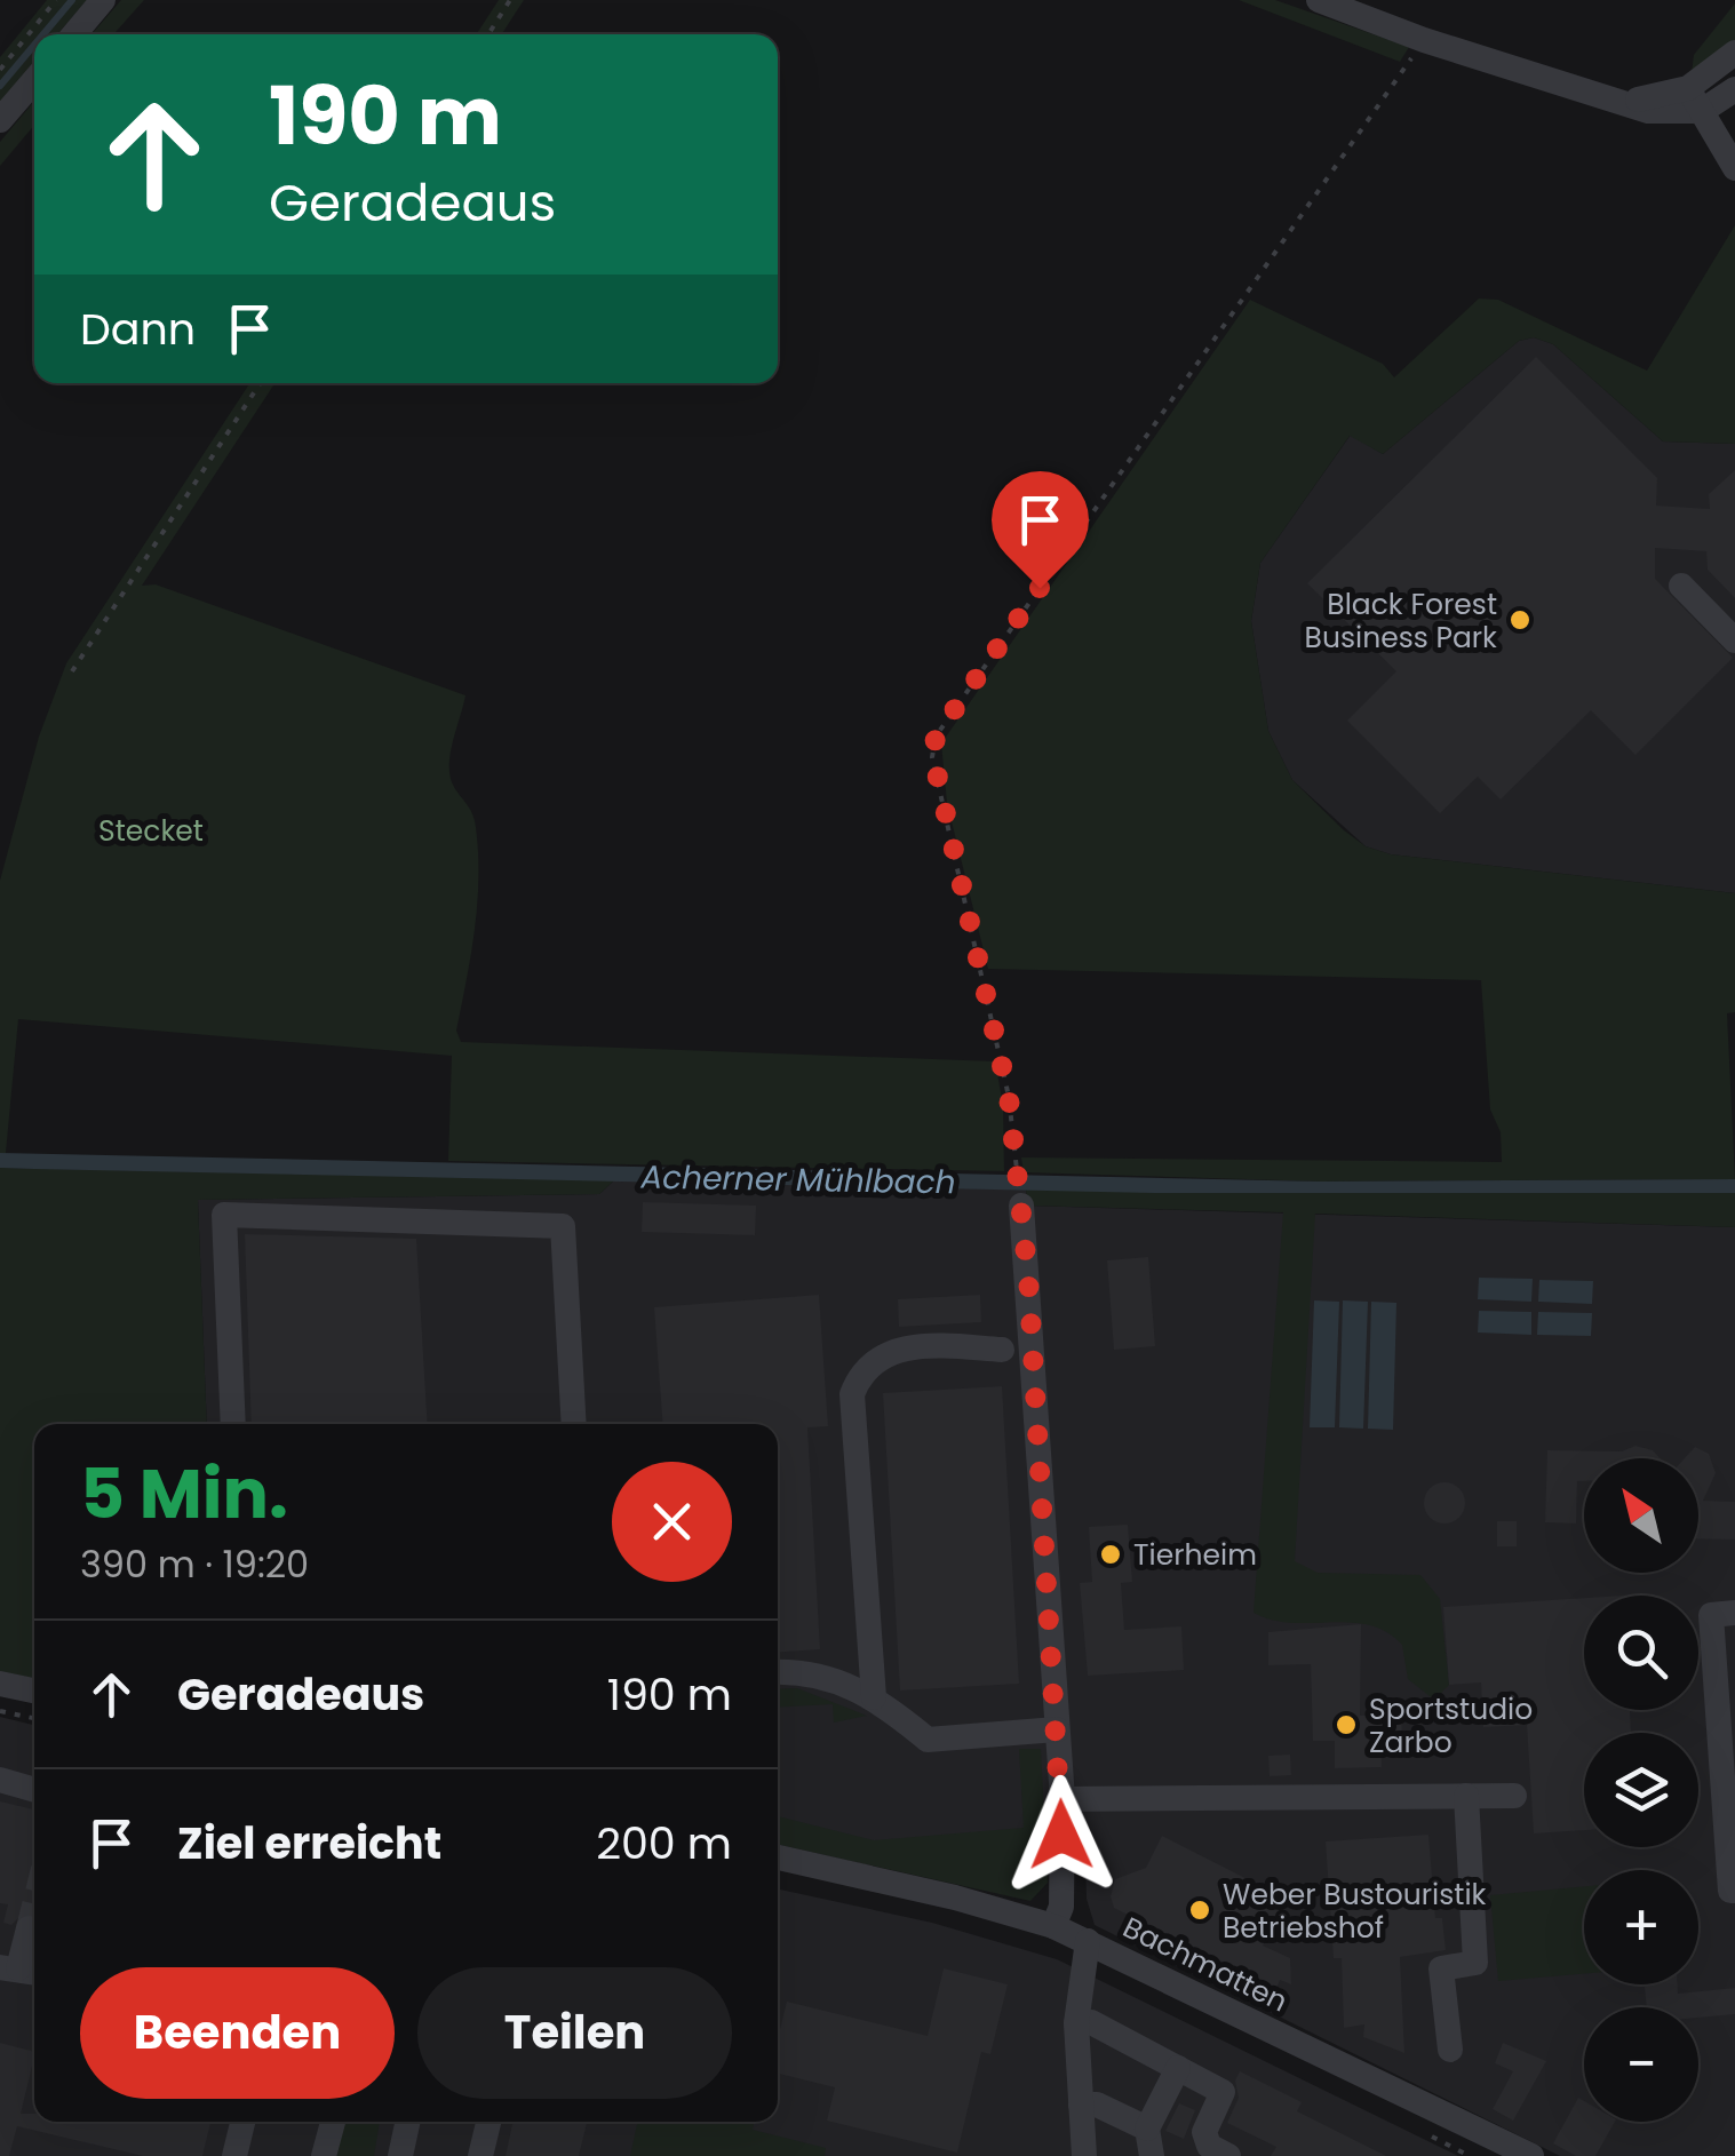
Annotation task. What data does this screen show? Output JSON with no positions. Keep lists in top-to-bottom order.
{
  "streets": {
    "street": ["Bachmatten"]
  },
  "water": ["Acherner Mühlbach"],
  "parks": ["Stecket"],
  "places": [
    "Black Forest Business Park",
    "Tierheim",
    "Sportstudio Zarbo",
    "Weber Bustouristik Betriebshof"
  ],
  "north": "top left",
  "page": {
    "turn": ["190 m", "Geradeaus"],
    "then": "Dann",
    "heading": ["5 Min.", "390 m · 19:20"],
    "map_buttons": ["+", "−"],
    "list": [
      {
        "name": "Geradeaus",
        "value": "190 m"
      },
      {
        "name": "Ziel erreicht",
        "value": "200 m"
      }
    ],
    "buttons": ["Beenden", "Teilen"]
  }
}
